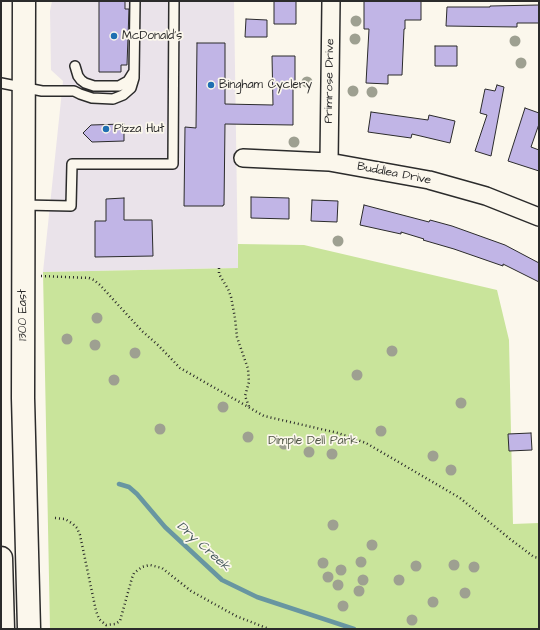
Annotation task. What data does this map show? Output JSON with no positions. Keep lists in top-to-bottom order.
{
  "streets": {
    "main road": ["1300 East"],
    "street": ["Primrose Drive", "Buddlea Drive"]
  },
  "crossings": [
    ["Primrose Drive", "Buddlea Drive"]
  ],
  "water": ["Dry Creek"],
  "parks": ["Dimple Dell Park"],
  "places": ["McDonald's", "Bingham Cyclery", "Pizza Hut"]
}
